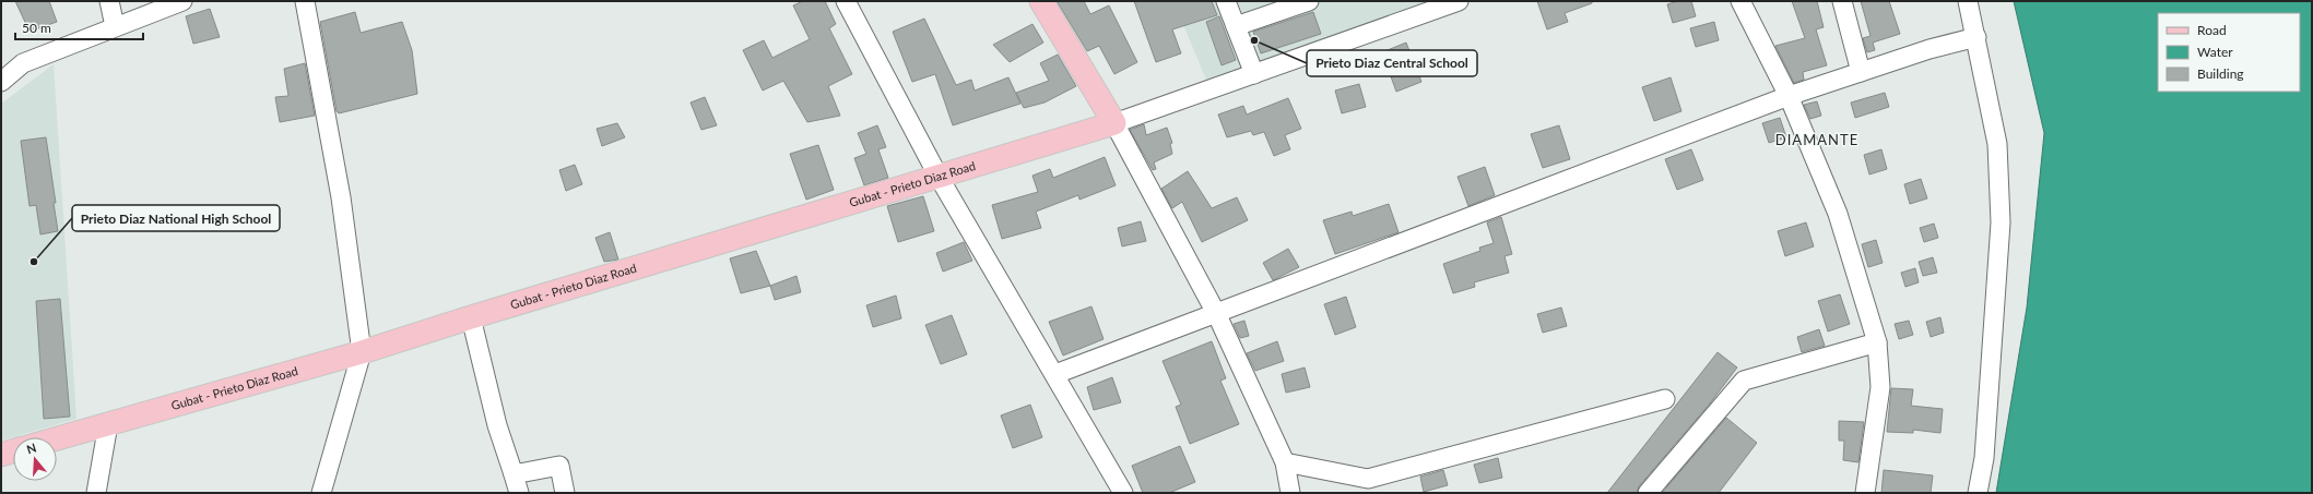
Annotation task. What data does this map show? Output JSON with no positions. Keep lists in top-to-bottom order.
{
  "streets": {
    "main road": ["Gubat - Prieto Diaz Road"]
  },
  "districts": ["DIAMANTE"],
  "places": ["Prieto Diaz Central School", "Prieto Diaz National High School"],
  "legend": ["Road", "Water", "Building"],
  "scale_bar": "50 m",
  "north": "top"
}
